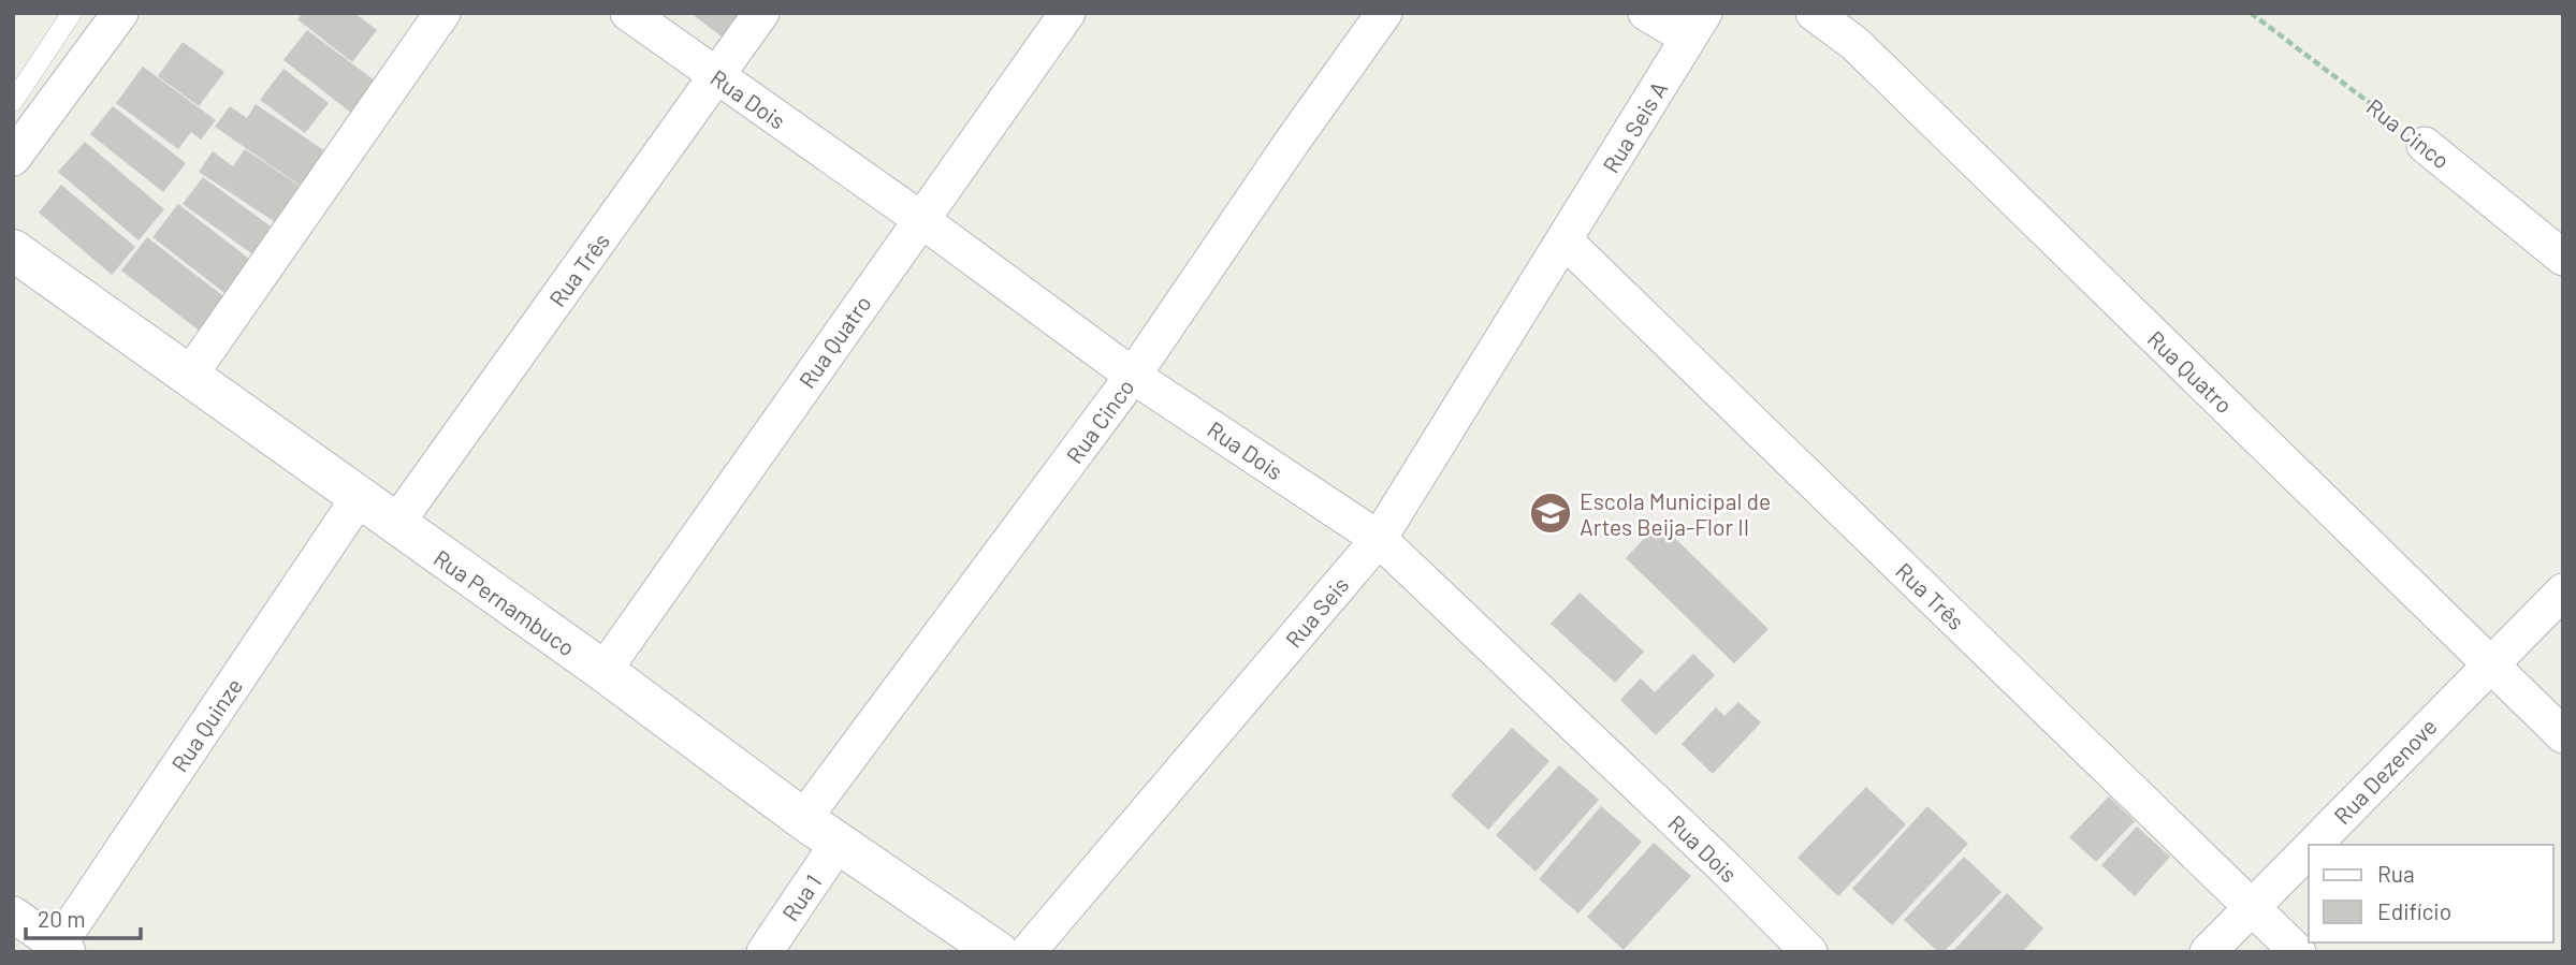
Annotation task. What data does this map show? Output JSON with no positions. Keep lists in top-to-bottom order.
{
  "streets": {
    "street": [
      "Rua Dois",
      "Rua Seis A",
      "Rua Cinco",
      "Rua Três",
      "Rua Quatro",
      "Rua Pernambuco",
      "Rua Seis",
      "Rua Quinze",
      "Rua Dezenove",
      "Rua 1"
    ]
  },
  "crossings": [
    ["Rua Dois", "Rua Cinco"],
    ["Rua Dois", "Rua Três"],
    ["Rua Dois", "Rua Quatro"],
    ["Rua Dois", "Rua Seis"],
    ["Rua Seis A", "Rua Três"],
    ["Rua Seis A", "Rua Seis"],
    ["Rua Cinco", "Rua Pernambuco"],
    ["Rua Três", "Rua Pernambuco"],
    ["Rua Três", "Rua Seis"],
    ["Rua Três", "Rua Dezenove"],
    ["Rua Quatro", "Rua Pernambuco"],
    ["Rua Quatro", "Rua Dezenove"],
    ["Rua Pernambuco", "Rua Quinze"],
    ["Rua Pernambuco", "Rua 1"]
  ],
  "places": {
    "school or university": ["Escola Municipal de Artes Beija-Flor II"]
  },
  "legend": ["Rua", "Edifício"],
  "scale_bar": "20 m"
}
